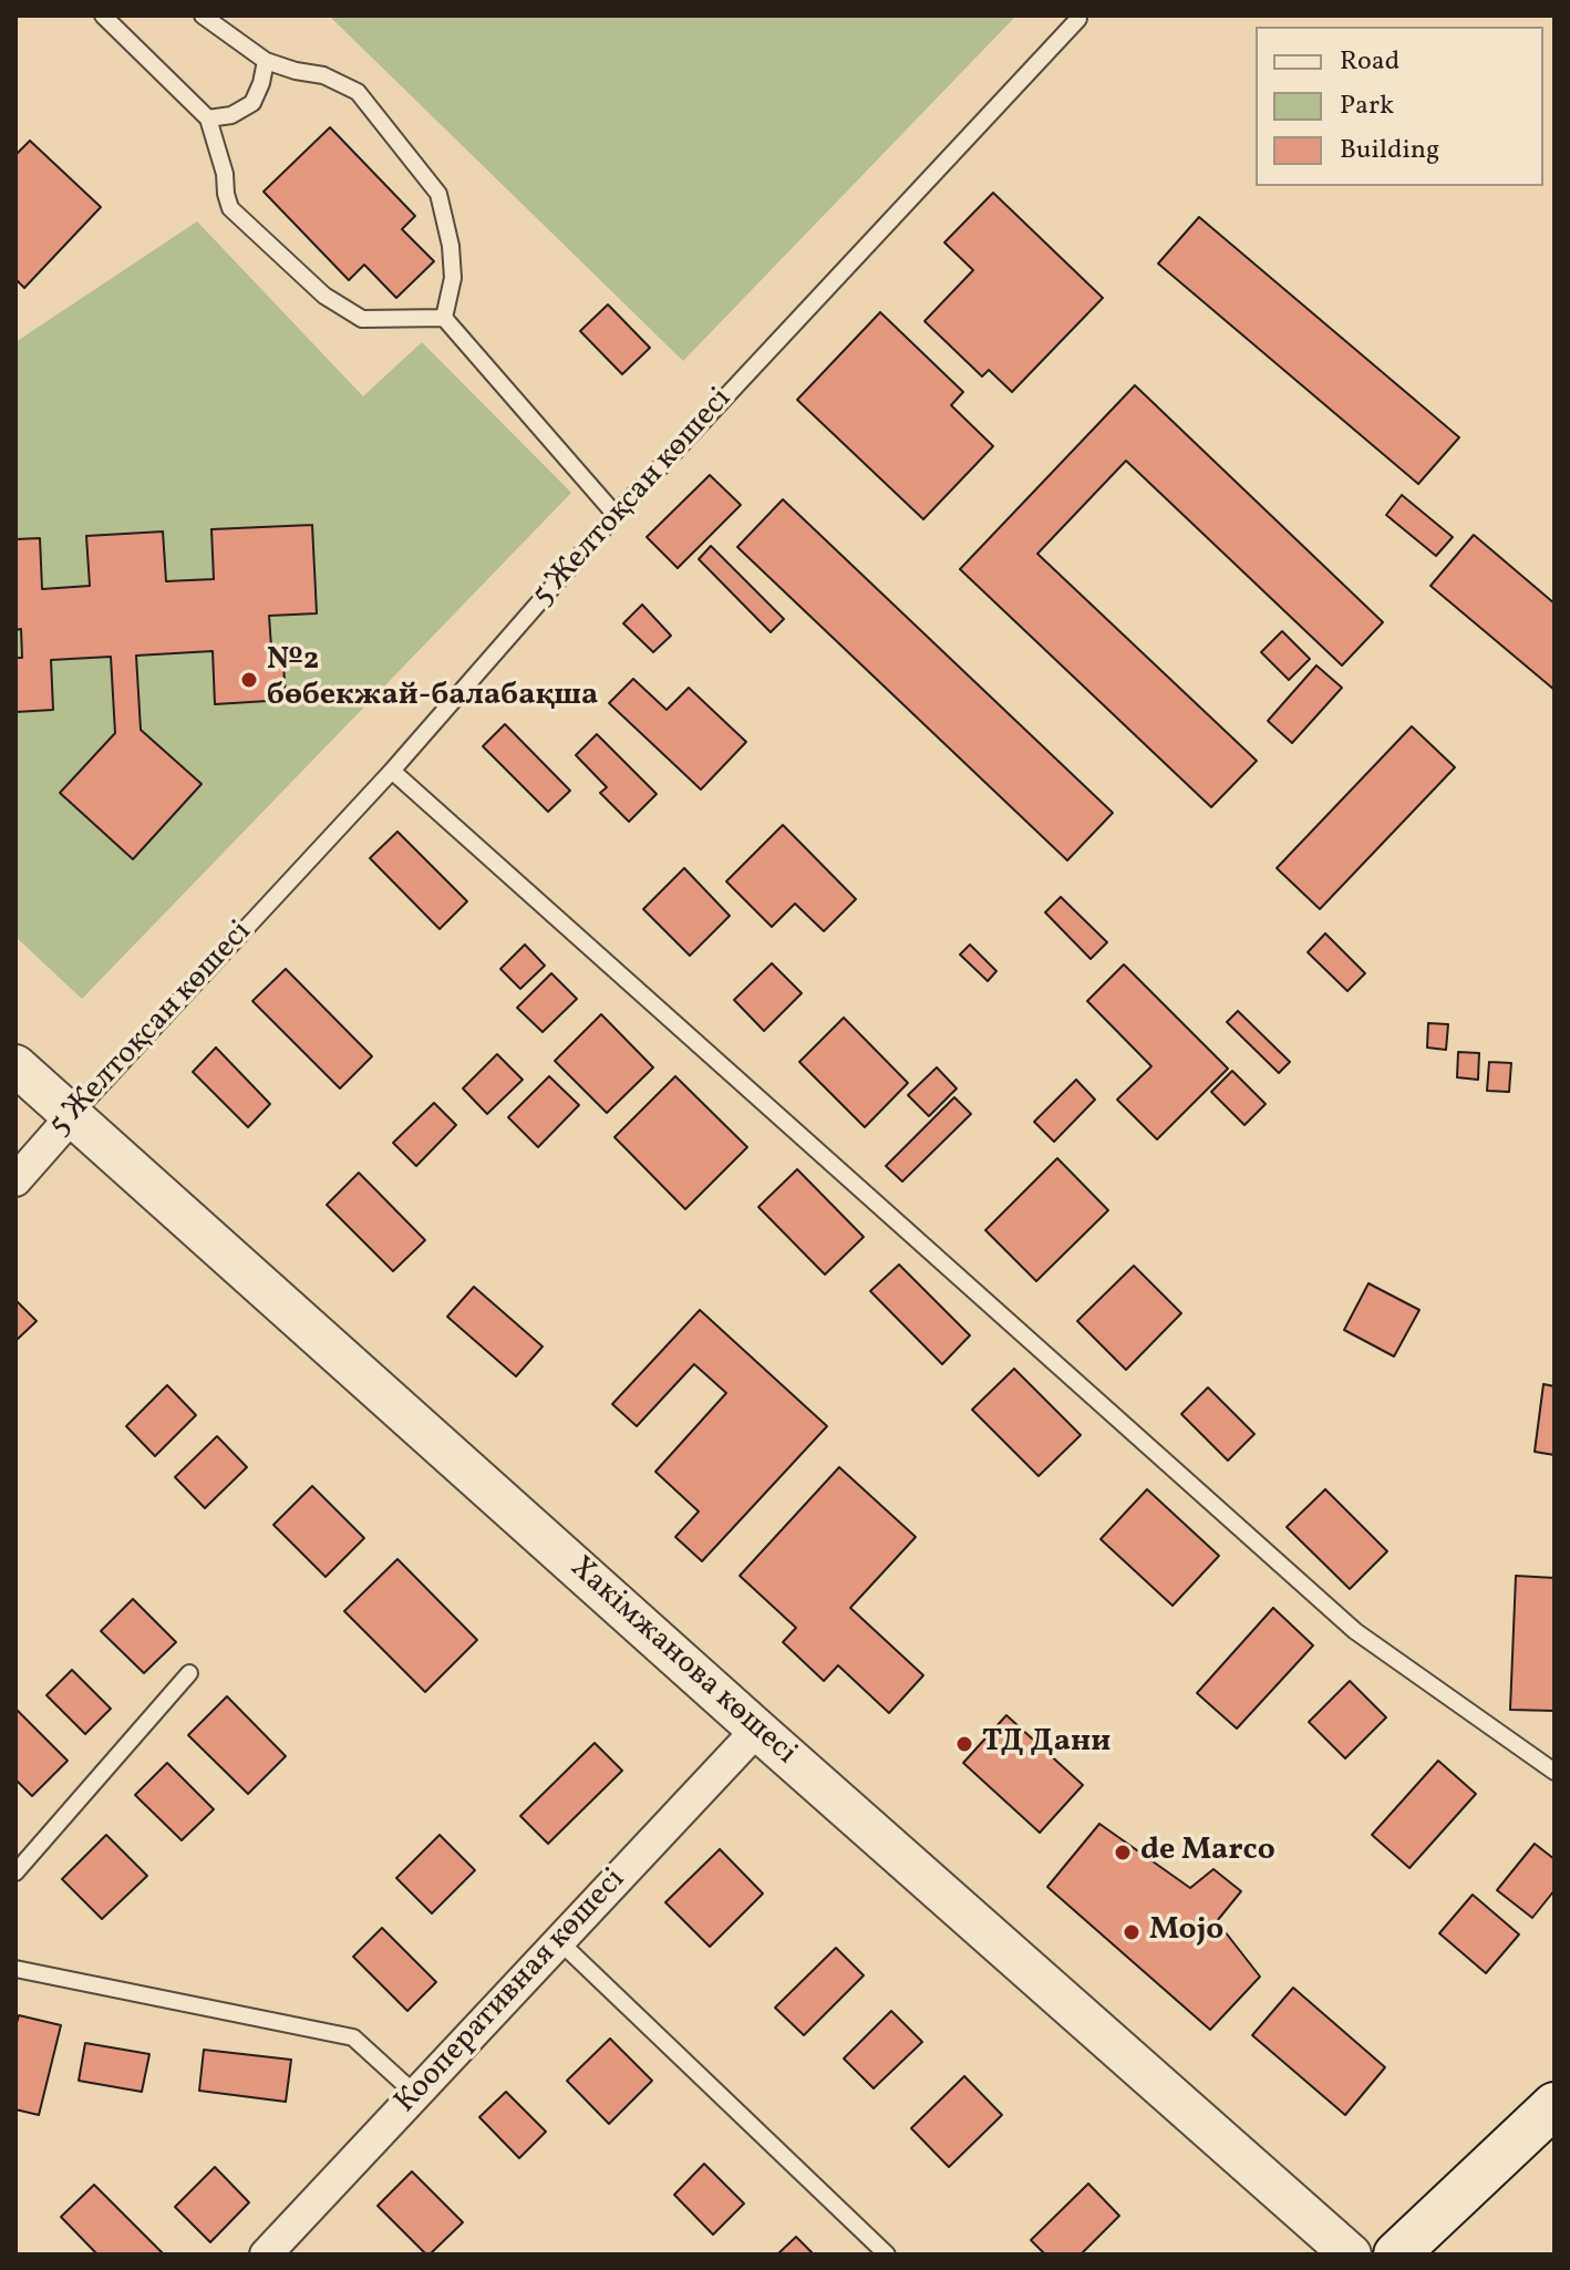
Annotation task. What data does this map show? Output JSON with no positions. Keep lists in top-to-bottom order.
{
  "streets": {
    "street": ["5 Желтоқсан көшесі", "Хакімжанова көшесі", "Кооперативная көшесі"]
  },
  "crossings": [
    ["5 Желтоқсан көшесі", "Хакімжанова көшесі"],
    ["Хакімжанова көшесі", "Кооперативная көшесі"]
  ],
  "places": [
    "№2 бөбекжай-балабақша",
    "ТД Дани",
    "de Marco",
    "Mojo"
  ],
  "legend": ["Road", "Park", "Building"]
}
